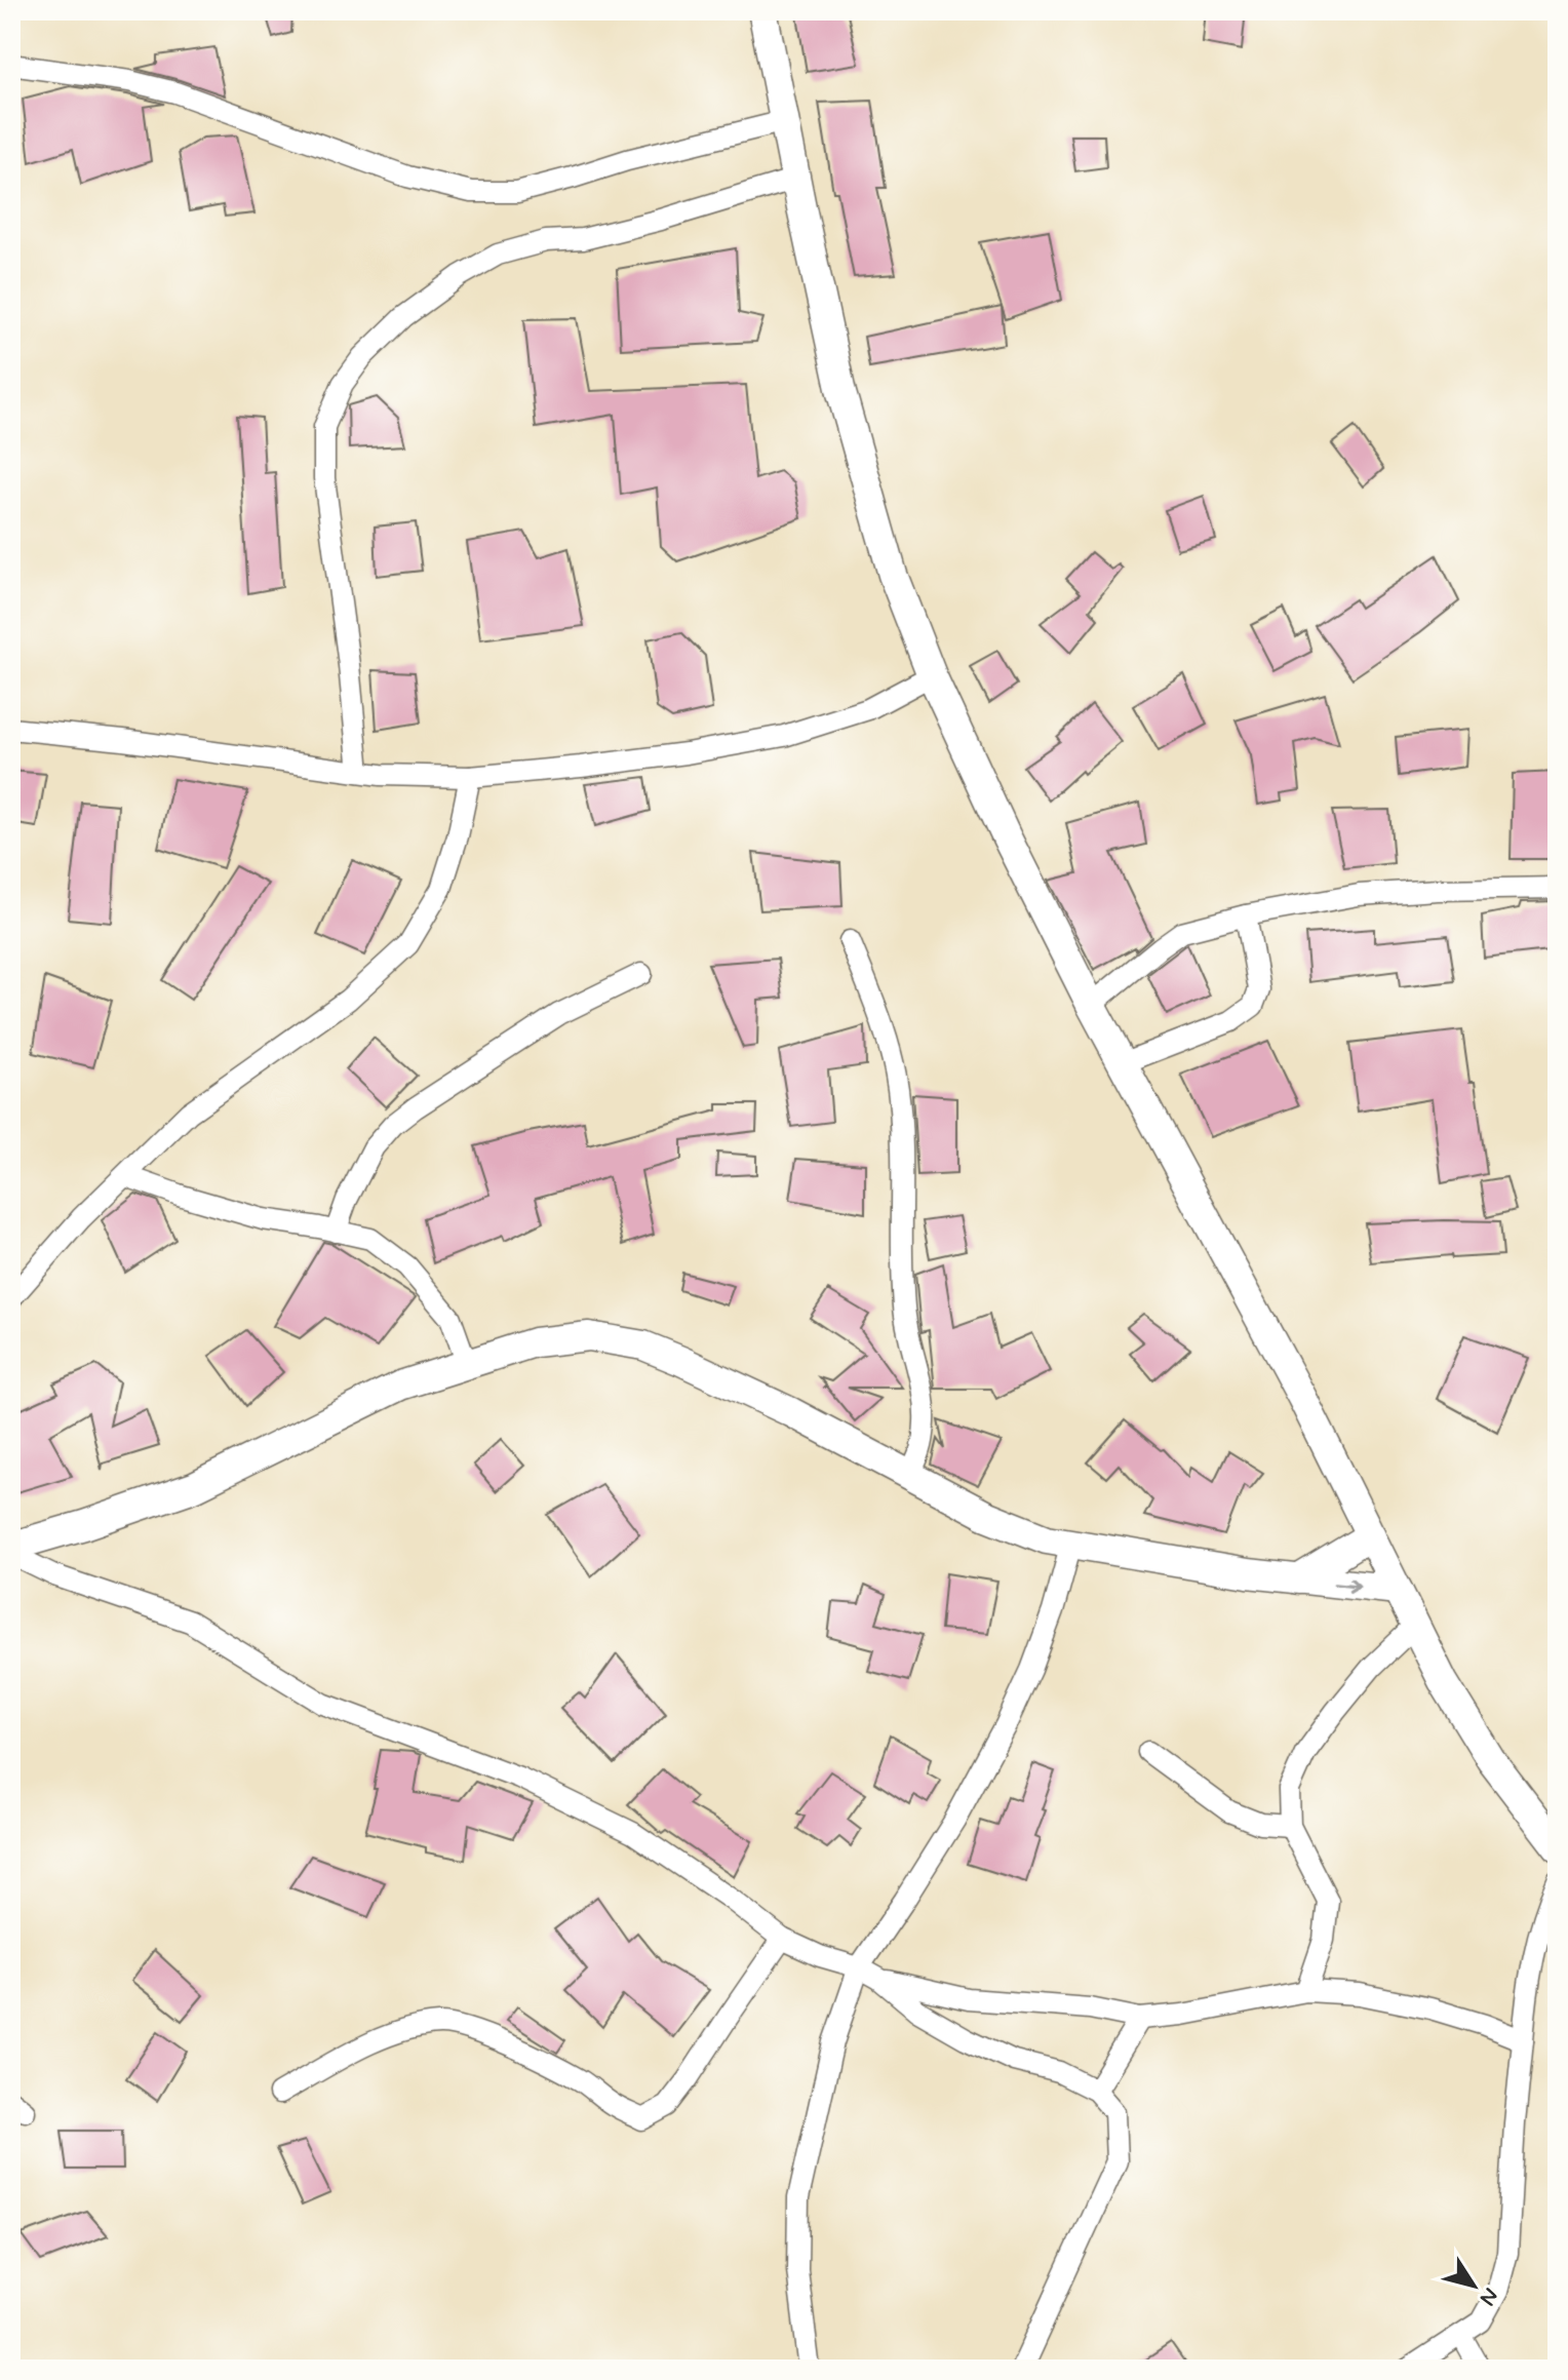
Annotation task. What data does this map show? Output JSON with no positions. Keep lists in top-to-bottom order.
{
  "north": "bottom right"
}
